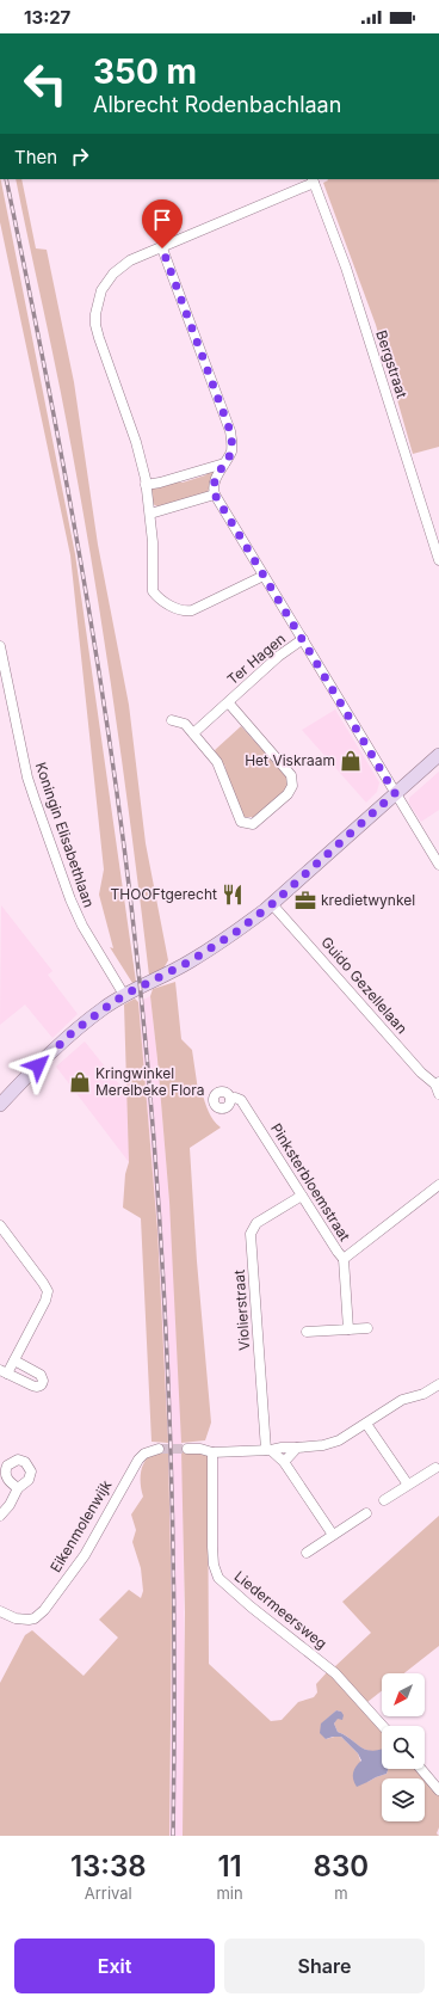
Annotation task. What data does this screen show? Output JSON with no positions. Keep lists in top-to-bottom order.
{
  "streets": {
    "street": [
      "Bergstraat",
      "Ter Hagen",
      "Koningin Elisabethlaan",
      "Guido Gezellelaan",
      "Pinksterbloemstraat",
      "Violierstraat",
      "Eikenmolenwijk",
      "Liedermeersweg"
    ]
  },
  "crossings": [
    ["Pinksterbloemstraat", "Violierstraat"]
  ],
  "places": {
    "shop": ["Het Viskraam", "Kringwinkel Merelbeke Flora"],
    "restaurant": ["THOOFtgerecht"],
    "office": ["kredietwynkel"]
  },
  "north": "bottom left",
  "page": {
    "status": "13:27",
    "turn": ["350 m", "Albrecht Rodenbachlaan"],
    "then": "Then",
    "eta": [
      "13:38",
      "Arrival",
      "11",
      "min",
      "830",
      "m"
    ],
    "buttons": ["Exit", "Share"]
  }
}
